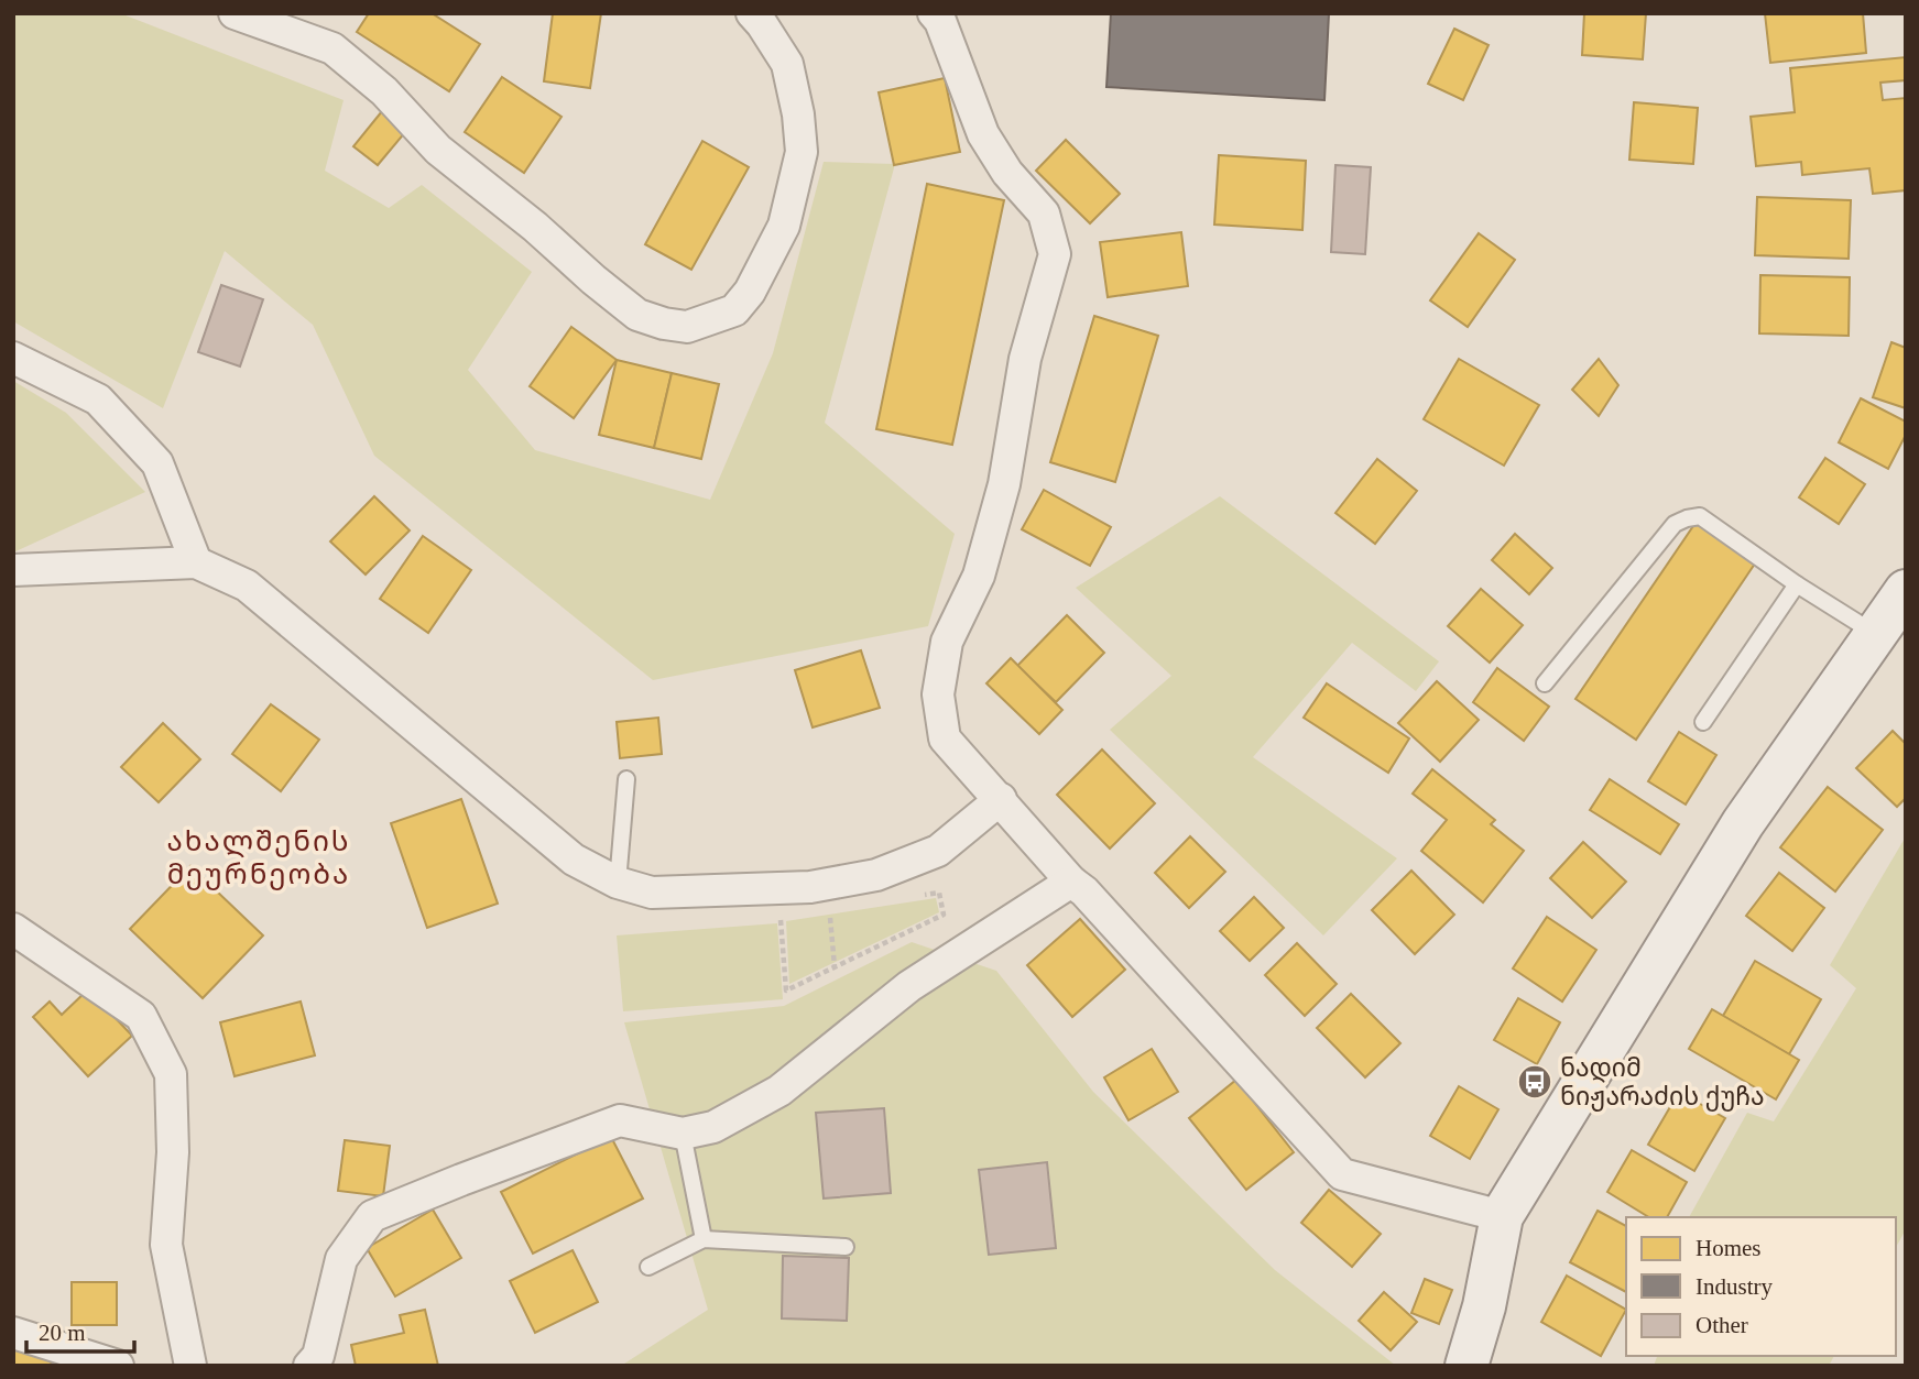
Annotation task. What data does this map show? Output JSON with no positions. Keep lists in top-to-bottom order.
{
  "districts": ["ახალშენის მეურნეობა"],
  "places": {
    "bus stop": ["ნადიმ ნიჟარაძის ქუჩა"]
  },
  "legend": ["Homes", "Industry", "Other"],
  "scale_bar": "20 m"
}
